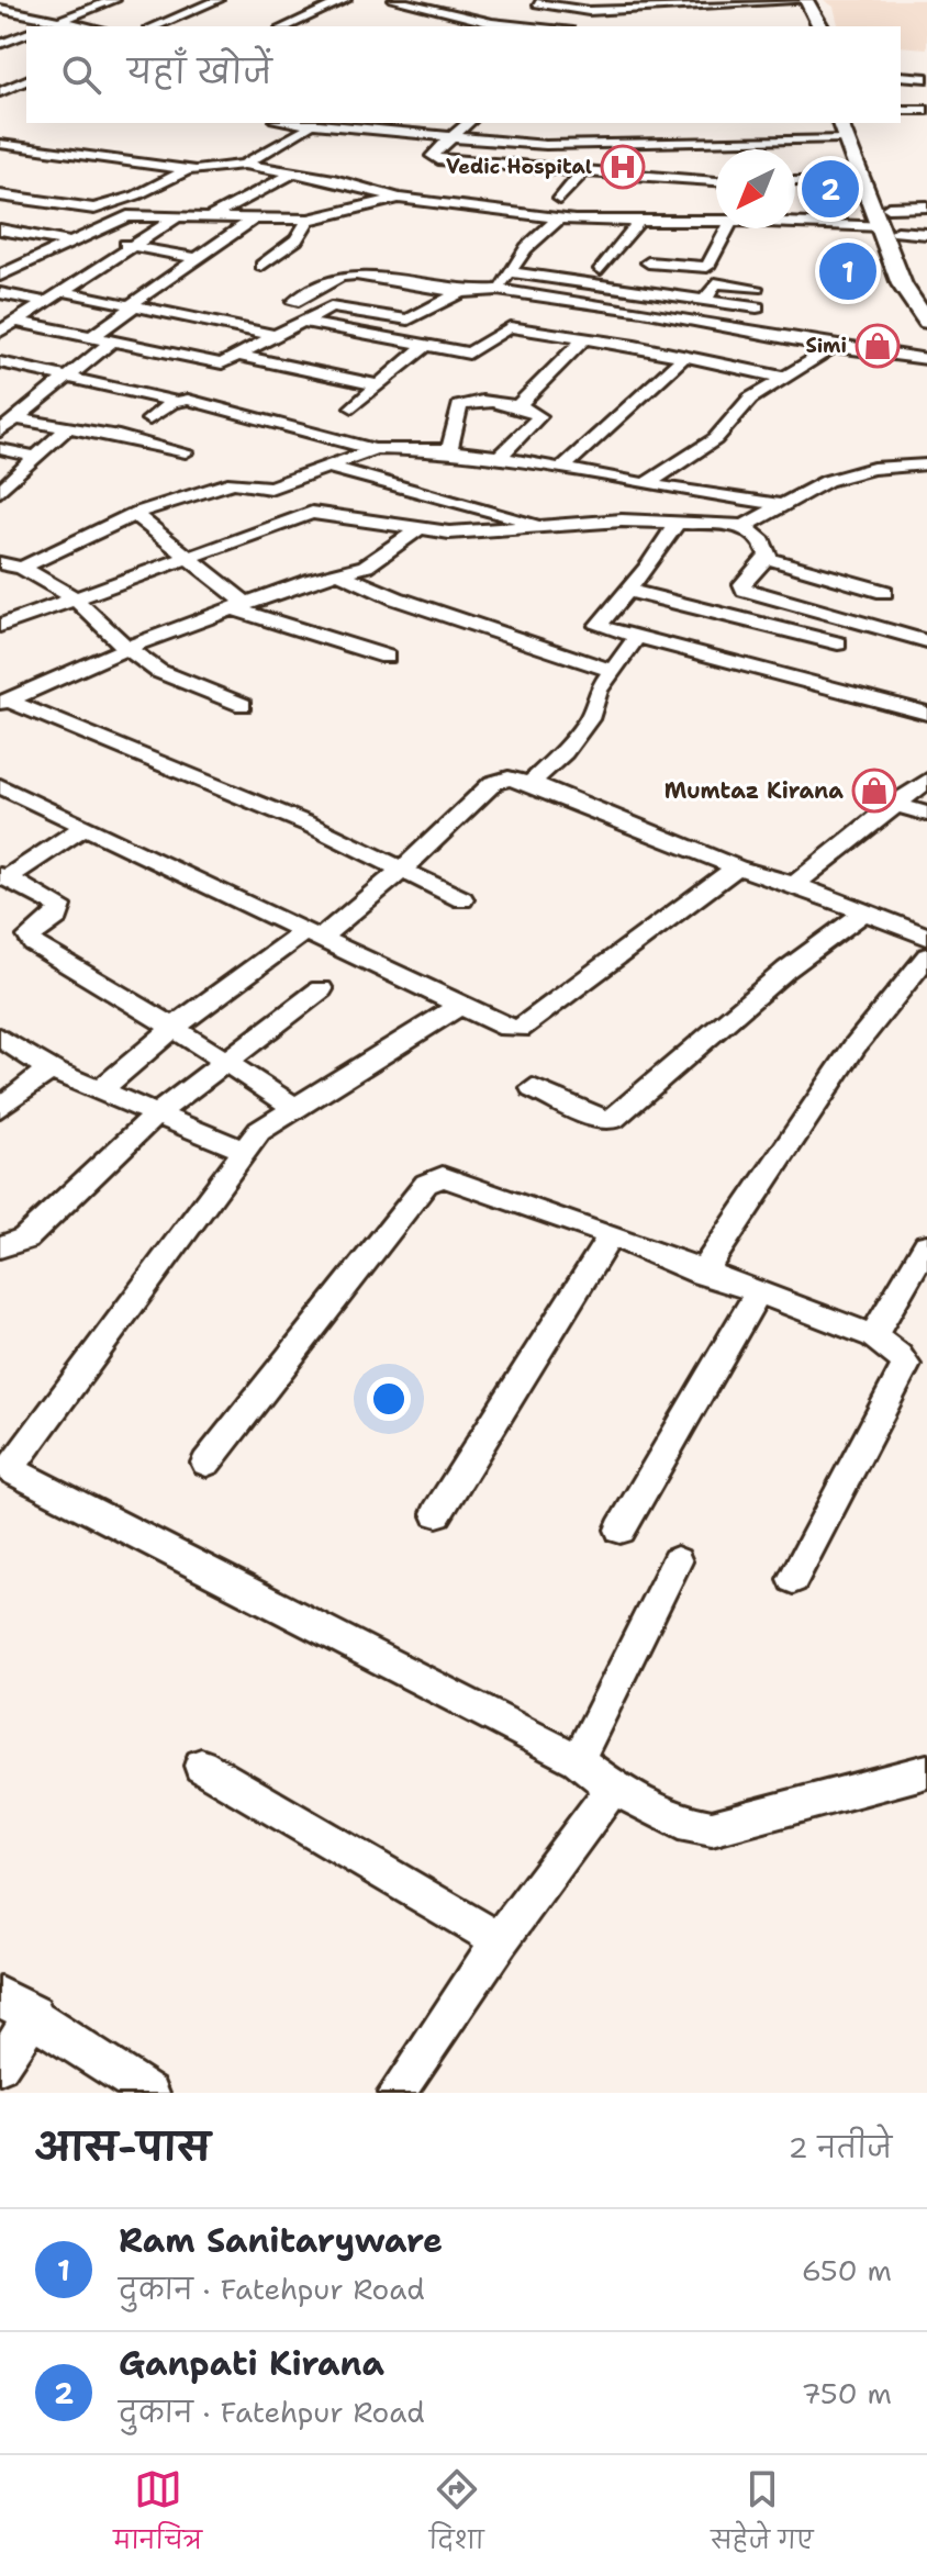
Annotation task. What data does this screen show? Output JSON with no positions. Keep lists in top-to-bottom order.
{
  "places": {
    "hospital": ["Vedic Hospital"],
    "shop": ["Simi", "Mumtaz Kirana"]
  },
  "north": "bottom left",
  "page": {
    "search": "यहाँ खोजें",
    "pins": ["2", "1"],
    "heading": ["आस-पास", "2 नतीजे"],
    "list": [
      {
        "mark": "1",
        "name": "Ram Sanitaryware",
        "note": "दुकान · Fatehpur Road",
        "value": "650 m"
      },
      {
        "mark": "2",
        "name": "Ganpati Kirana",
        "note": "दुकान · Fatehpur Road",
        "value": "750 m"
      }
    ],
    "nav": ["मानचित्र", "दिशा", "सहेजे गए"]
  }
}
